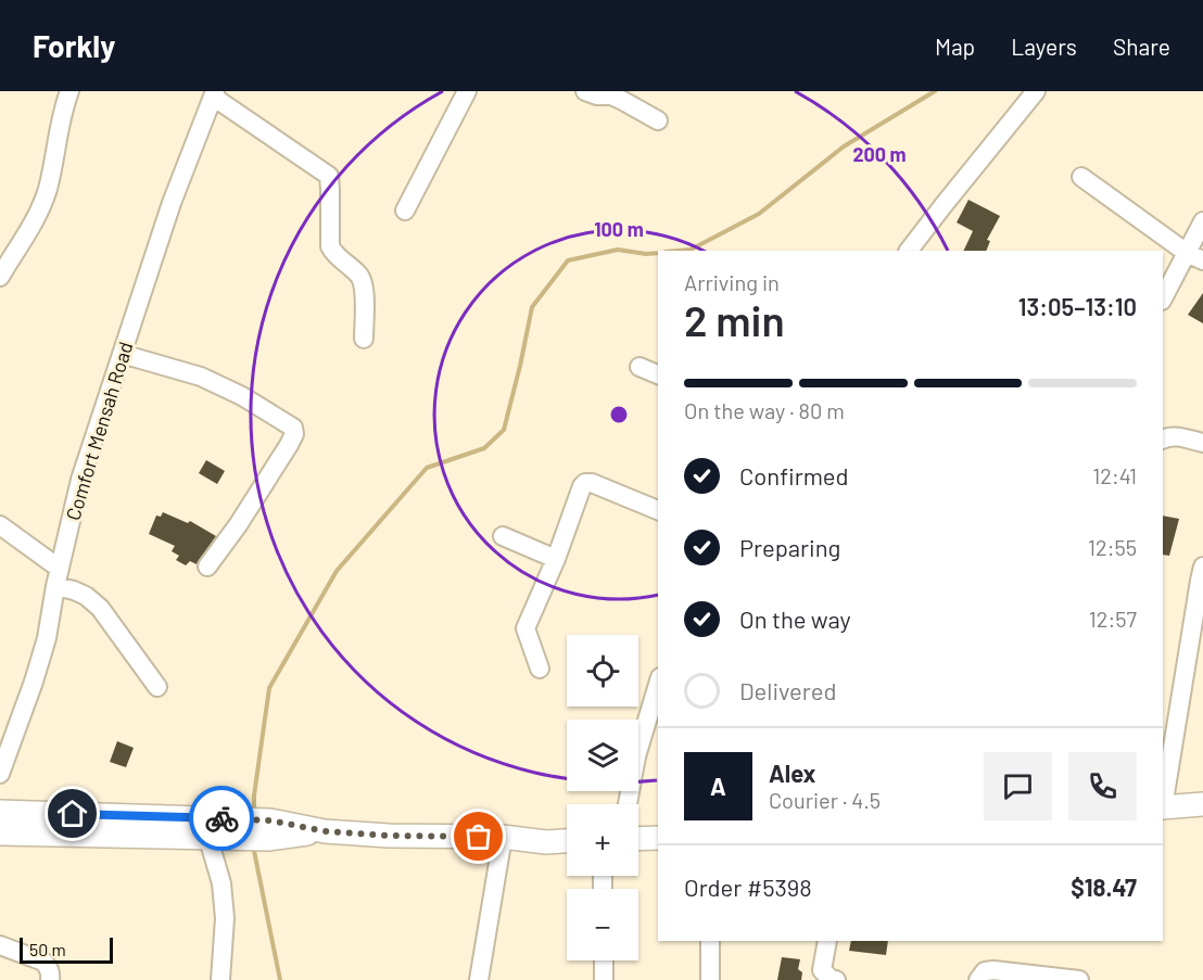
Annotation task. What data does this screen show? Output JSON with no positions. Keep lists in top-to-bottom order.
{
  "streets": {
    "street": ["Comfort Mensah Road"]
  },
  "scale_bar": "50 m",
  "page": {
    "header": "Forkly",
    "nav": ["Map", "Layers", "Share"],
    "heading": ["2 min", "Arriving in", "13:05–13:10"],
    "panel": [
      "Alex",
      "Courier · 4.5",
      "Order #5398",
      "$18.47"
    ],
    "bar": "On the way · 80 m",
    "list": [
      ["Confirmed", "12:41"],
      ["Preparing", "12:55"],
      ["On the way", "12:57"],
      "Delivered"
    ],
    "map_buttons": ["+", "−"],
    "round": "A",
    "scale": "50 m"
  },
  "rings": ["200 m", "100 m"]
}
